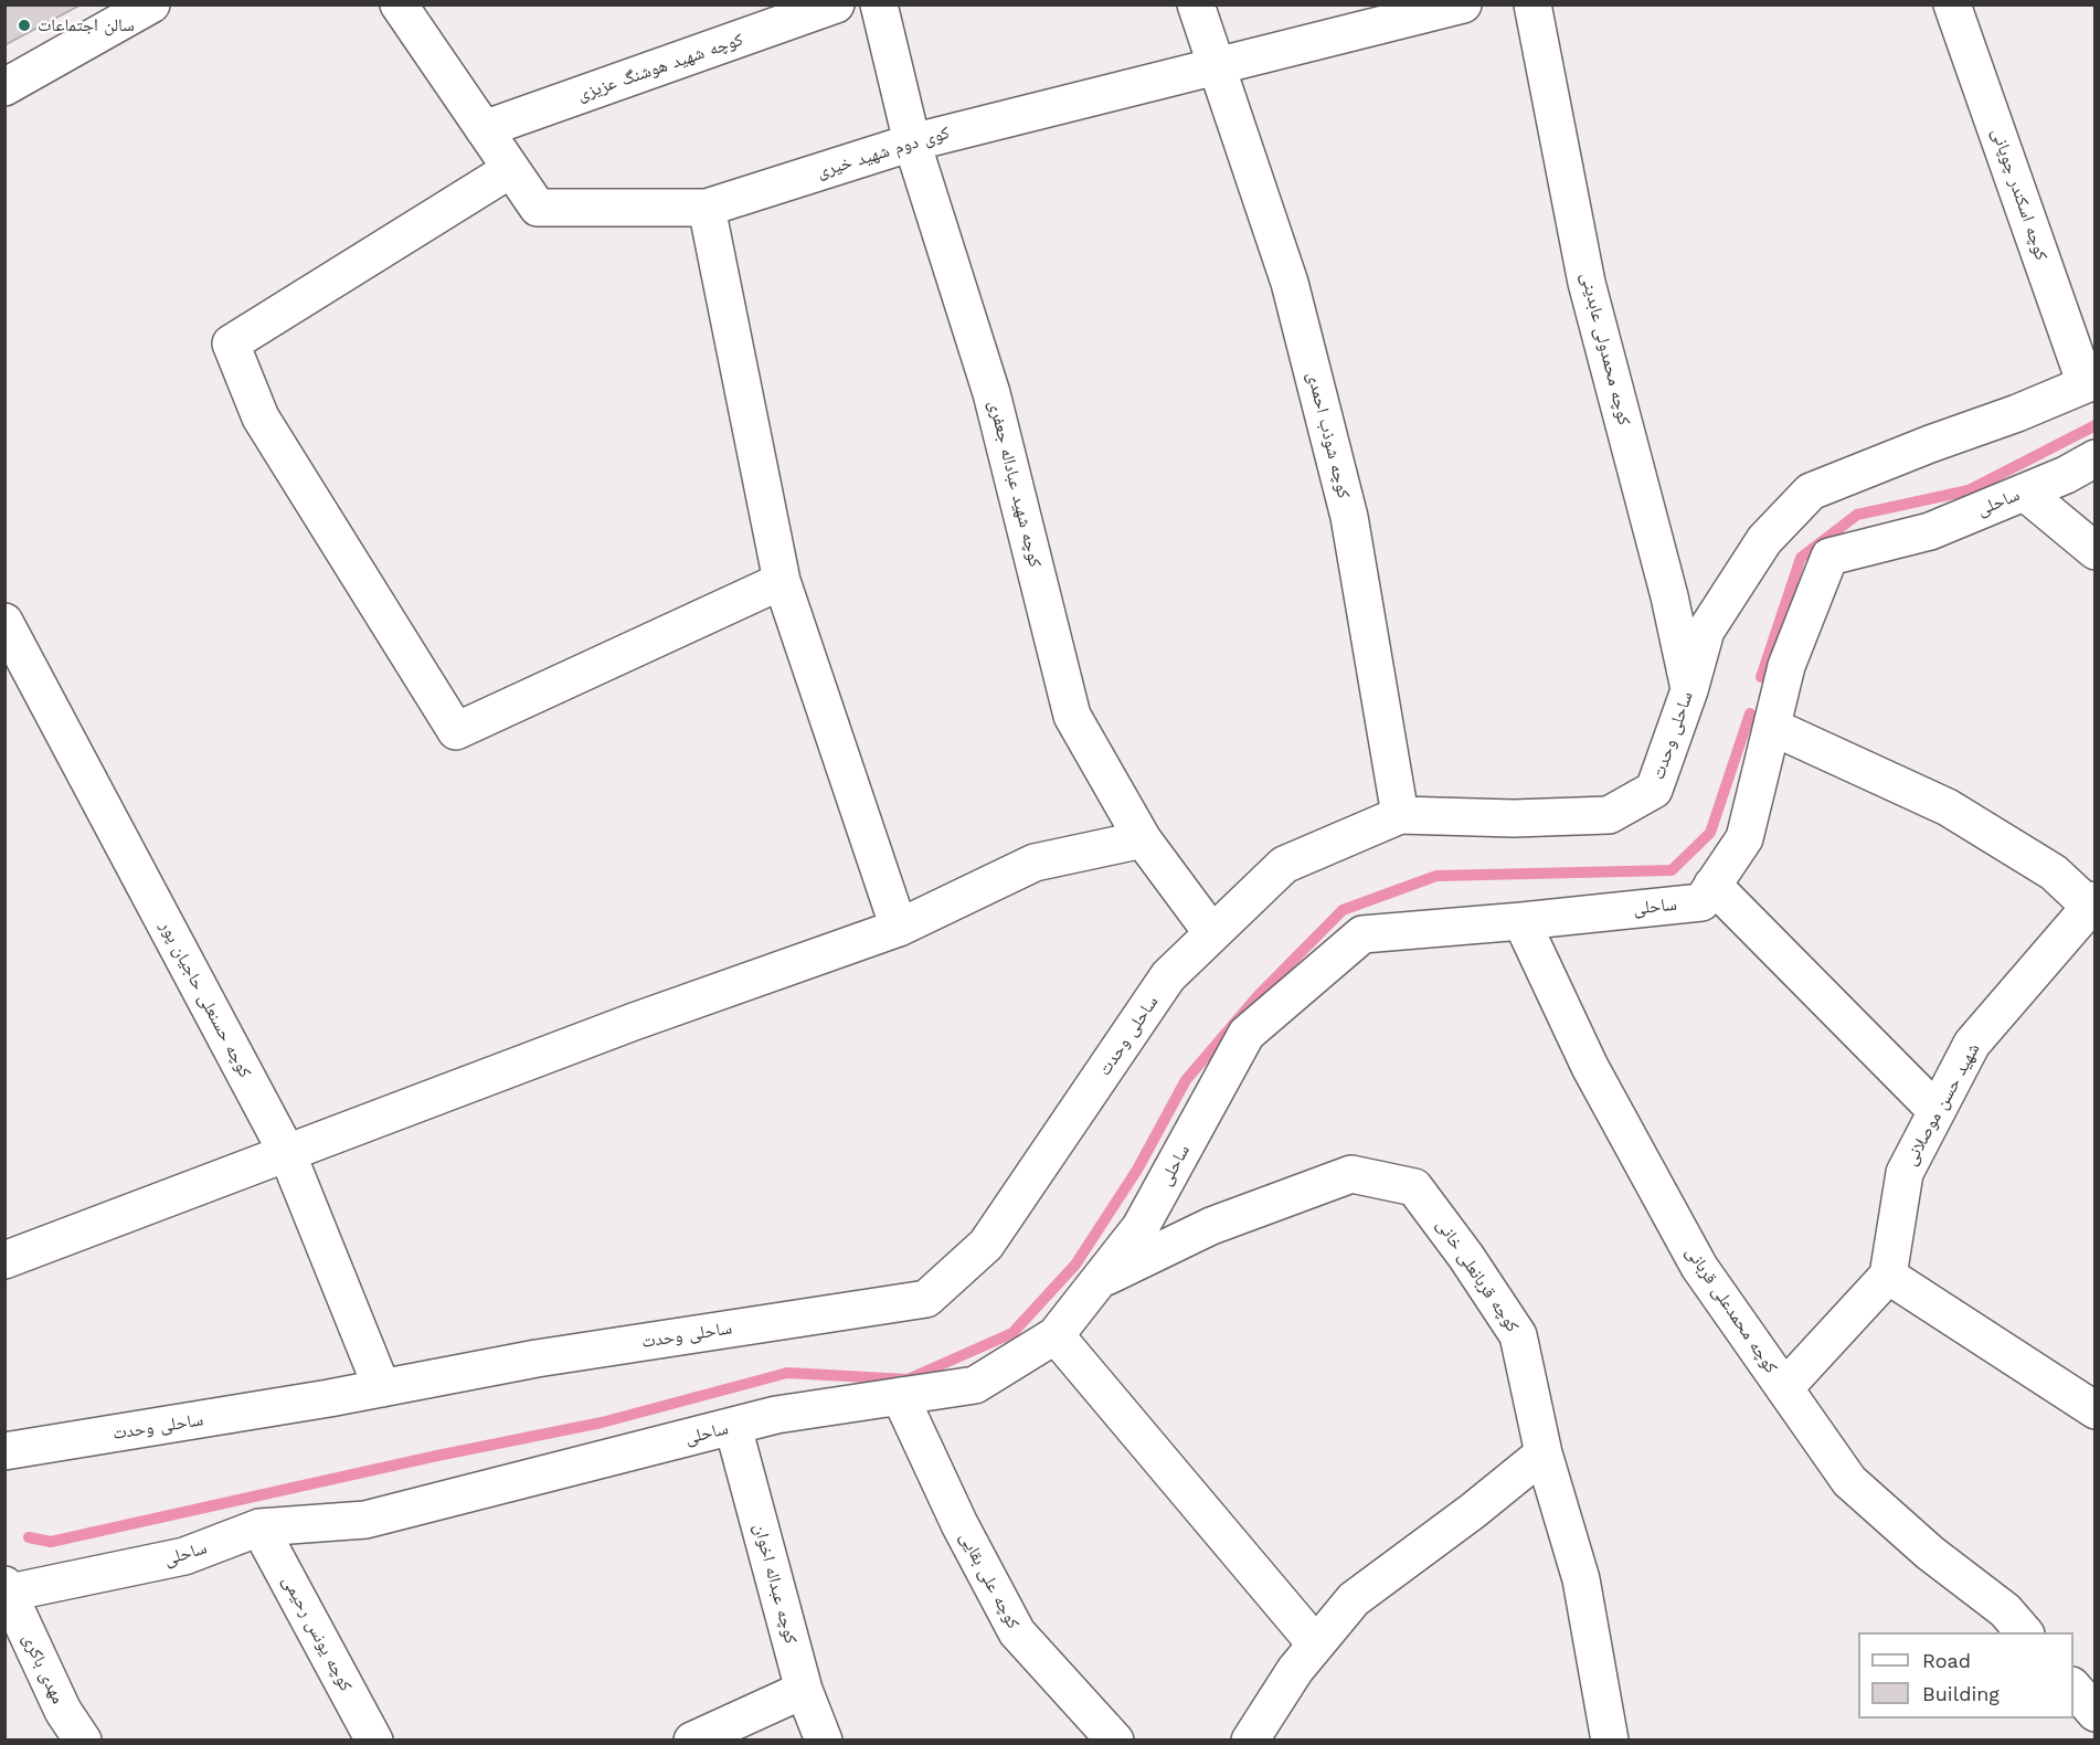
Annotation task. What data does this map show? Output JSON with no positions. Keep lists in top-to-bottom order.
{
  "streets": {
    "street": [
      "کوچه شهید هوشنگ عزیزی",
      "کوی دوم شهید خیری",
      "کوچه اسکندر چوپانی",
      "کوچه محمدولی عابدینی",
      "کوچه شوذب احمدی",
      "کوچه شهید عباداله جعفری",
      "ساحلی",
      "ساحلی وحدت",
      "کوچه حسنعلی حاجیان پور",
      "شهید حسن موصلانی",
      "کوچه قربانعلی خانی",
      "کوچه محمدعلی قربانی",
      "کوچه علی بقایی",
      "کوچه عبداله اخوان",
      "کوچه یونس رحیمی",
      "مهدی باکری"
    ]
  },
  "crossings": [
    ["کوچه شهید هوشنگ عزیزی", "کوی دوم شهید خیری"],
    ["کوی دوم شهید خیری", "کوچه شوذب احمدی"],
    ["کوی دوم شهید خیری", "کوچه شهید عباداله جعفری"],
    ["کوچه اسکندر چوپانی", "ساحلی وحدت"],
    ["کوچه محمدولی عابدینی", "ساحلی وحدت"],
    ["کوچه شوذب احمدی", "ساحلی وحدت"],
    ["کوچه شهید عباداله جعفری", "ساحلی وحدت"],
    ["ساحلی", "کوچه قربانعلی خانی"],
    ["ساحلی", "کوچه محمدعلی قربانی"],
    ["ساحلی", "کوچه علی بقایی"],
    ["ساحلی", "کوچه عبداله اخوان"],
    ["ساحلی", "کوچه یونس رحیمی"],
    ["ساحلی", "مهدی باکری"],
    ["ساحلی وحدت", "کوچه حسنعلی حاجیان پور"]
  ],
  "places": ["سالن اجتماعات"],
  "legend": ["Road", "Building"]
}
